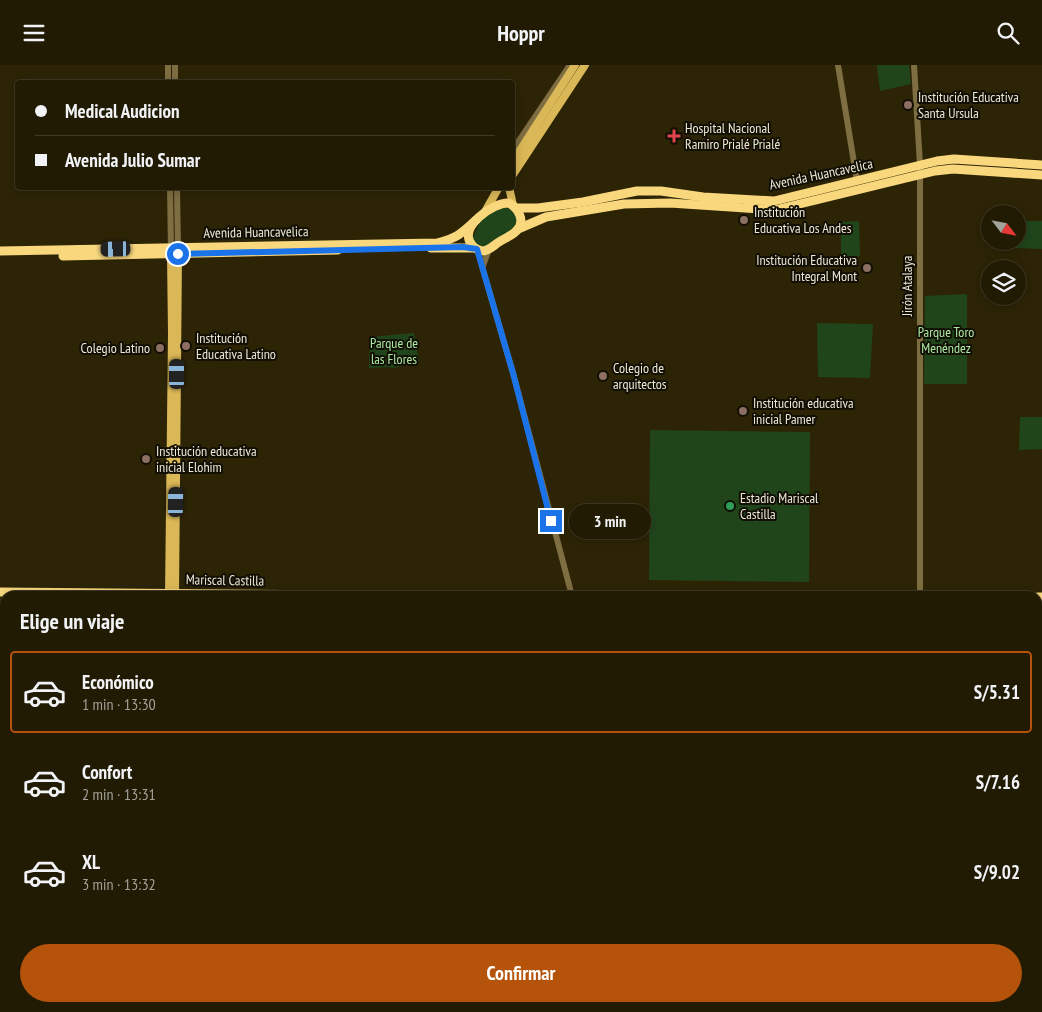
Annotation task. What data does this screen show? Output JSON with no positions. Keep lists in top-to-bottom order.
{
  "streets": {
    "highway": ["Avenida Huancavelica"],
    "street": ["Jirón Atalaya"]
  },
  "crossings": [
    ["Avenida Huancavelica", "Jirón Atalaya"]
  ],
  "parks": ["Parque Toro Menéndez", "Parque de las Flores"],
  "places": {
    "other": [
      "Institución Educativa Santa Ursula",
      "Institución Educativa Los Andes",
      "Institución Educativa Integral Mont",
      "Institución Educativa Latino",
      "Colegio Latino",
      "Colegio de arquitectos",
      "Institución educativa inicial Pamer",
      "Institución educativa inicial Elohim",
      "Estadio Mariscal Castilla"
    ],
    "health": ["Hospital Nacional Ramiro Prialé Prialé"]
  },
  "north": "bottom right",
  "page": {
    "header": "Hoppr",
    "banner": ["Medical Audicion", "Avenida Julio Sumar"],
    "bubble": "3 min",
    "heading": "Elige un viaje",
    "list": [
      {
        "name": "Económico",
        "note": "1 min · 13:30",
        "value": "S/5.31"
      },
      {
        "name": "Confort",
        "note": "2 min · 13:31",
        "value": "S/7.16"
      },
      {
        "name": "XL",
        "note": "3 min · 13:32",
        "value": "S/9.02"
      }
    ],
    "buttons": "Confirmar"
  }
}
